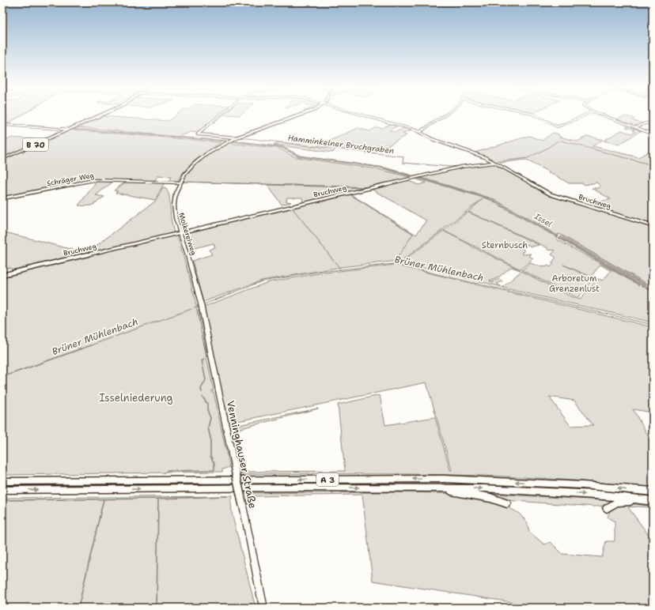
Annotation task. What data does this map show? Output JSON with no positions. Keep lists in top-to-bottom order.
{
  "streets": {
    "highway": ["A 3"],
    "main road": ["B 70", "Molkereiweg", "Venninghauser Straße"],
    "street": ["Schräger Weg", "Bruchweg"]
  },
  "crossings": [
    ["Schräger Weg", "Molkereiweg"],
    ["Bruchweg", "Molkereiweg"],
    ["Molkereiweg", "Venninghauser Straße"]
  ],
  "water": ["Hamminkelner Bruchgraben", "Issel", "Brüner Mühlenbach"],
  "parks": ["Sternbusch", "Arboretum Grenzenlust", "Isselniederung"]
}
